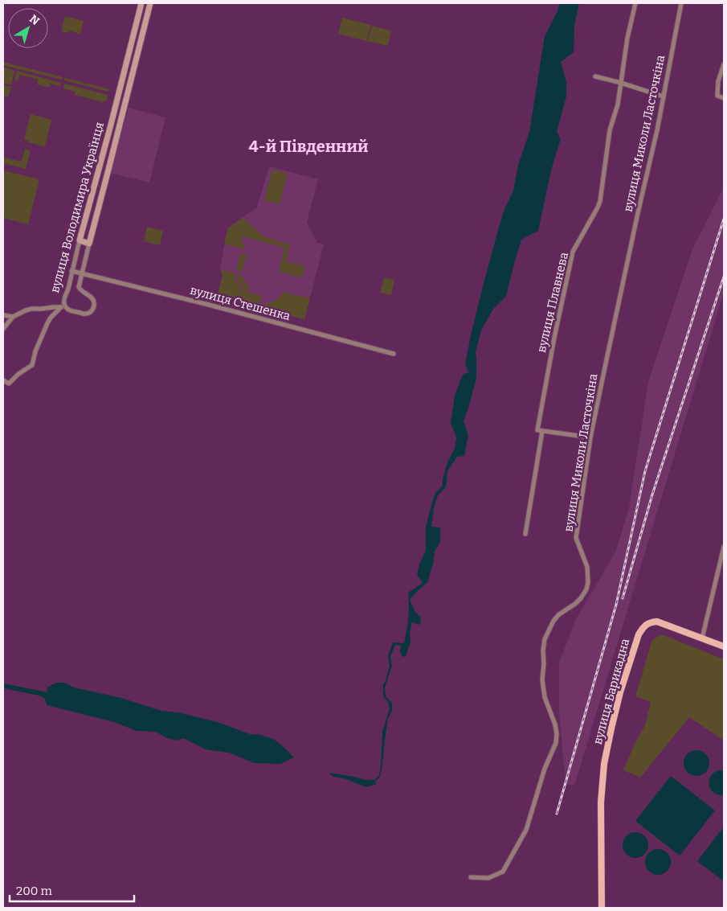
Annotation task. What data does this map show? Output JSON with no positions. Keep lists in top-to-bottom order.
{
  "streets": {
    "main road": ["вулиця Барикадна"],
    "street": [
      "вулиця Миколи Ласточкіна",
      "вулиця Володимира Українця",
      "вулиця Плавнева",
      "вулиця Стешенка"
    ]
  },
  "crossings": [
    ["вулиця Володимира Українця", "вулиця Стешенка"]
  ],
  "districts": ["4-й Південний"],
  "scale_bar": "200 m",
  "north": "top right"
}
